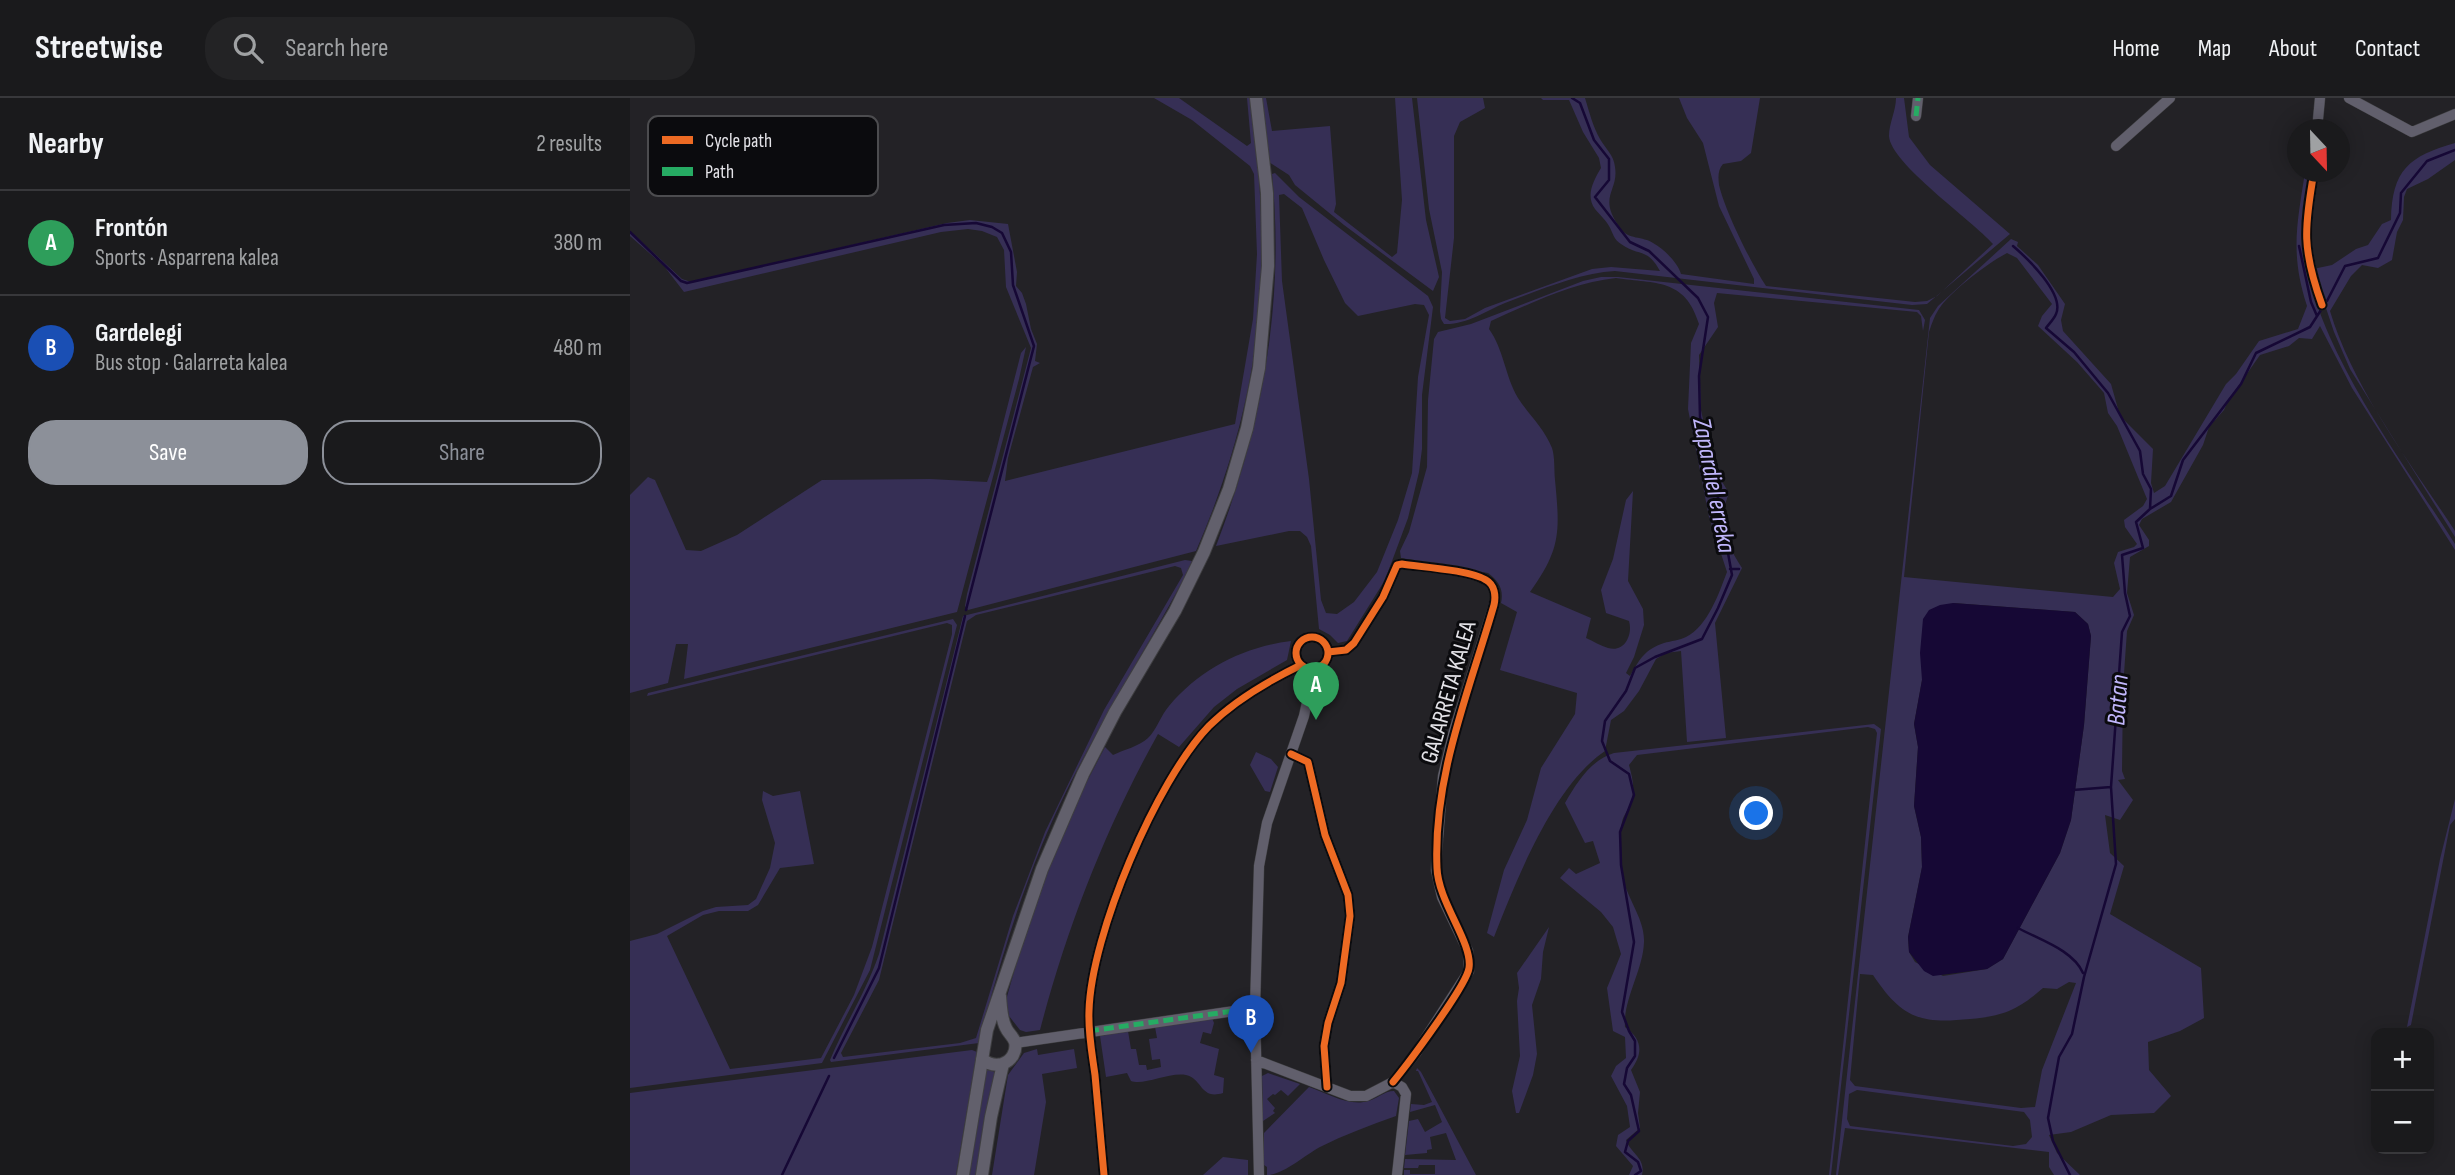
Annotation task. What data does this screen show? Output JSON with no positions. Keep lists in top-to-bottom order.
{
  "streets": {
    "street": ["GALARRETA KALEA"]
  },
  "water": ["Zapardiel erreka", "Batan"],
  "legend": ["Cycle path", "Path"],
  "north": "bottom",
  "page": {
    "header": "Streetwise",
    "search": "Search here",
    "nav": [
      "Home",
      "Map",
      "About",
      "Contact"
    ],
    "heading": ["Nearby", "2 results"],
    "list": [
      {
        "mark": "A",
        "name": "Frontón",
        "note": "Sports · Asparrena kalea",
        "value": "380 m"
      },
      {
        "mark": "B",
        "name": "Gardelegi",
        "note": "Bus stop · Galarreta kalea",
        "value": "480 m"
      }
    ],
    "buttons": ["Save", "Share"],
    "pins": ["A", "B"],
    "map_buttons": ["+", "−"]
  }
}
